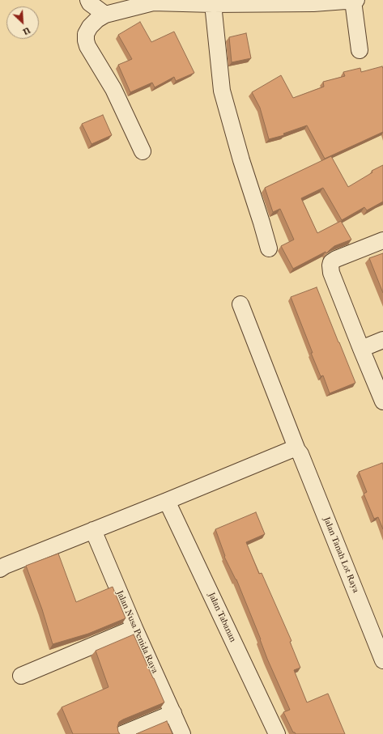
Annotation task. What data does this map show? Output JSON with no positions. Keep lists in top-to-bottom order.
{
  "streets": {
    "street": ["Jalan Tanah Lot Raya", "Jalan Tabanan", "Jalan Nusa Penida Raya"]
  },
  "north": "bottom right"
}
